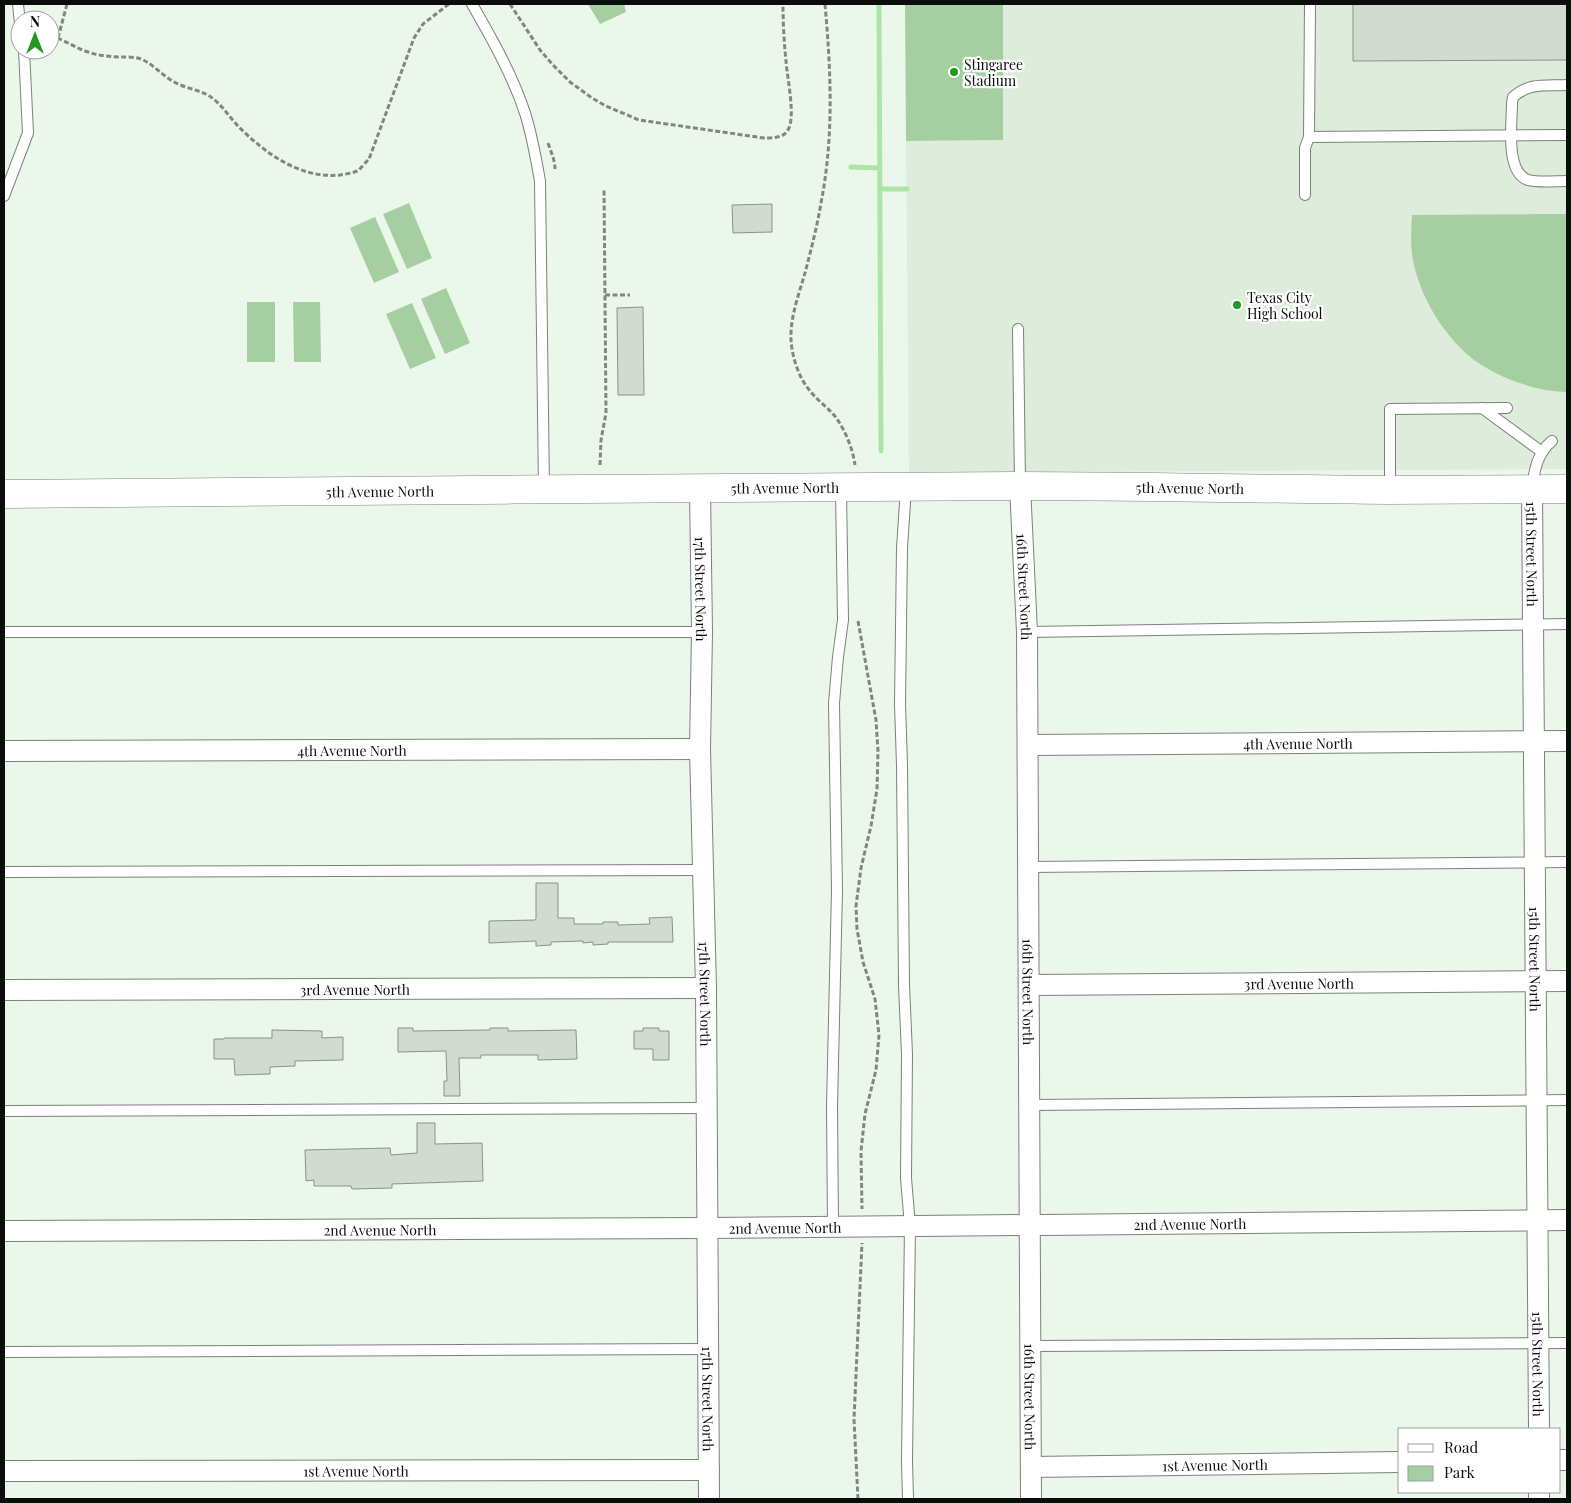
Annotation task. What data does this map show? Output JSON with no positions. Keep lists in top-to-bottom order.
{
  "streets": {
    "street": [
      "5th Avenue North",
      "15th Street North",
      "16th Street North",
      "17th Street North",
      "4th Avenue North",
      "3rd Avenue North",
      "2nd Avenue North",
      "1st Avenue North"
    ]
  },
  "crossings": [
    ["5th Avenue North", "15th Street North"],
    ["5th Avenue North", "16th Street North"],
    ["5th Avenue North", "17th Street North"],
    ["15th Street North", "4th Avenue North"],
    ["15th Street North", "3rd Avenue North"],
    ["15th Street North", "2nd Avenue North"],
    ["16th Street North", "4th Avenue North"],
    ["16th Street North", "3rd Avenue North"],
    ["16th Street North", "2nd Avenue North"],
    ["16th Street North", "1st Avenue North"],
    ["17th Street North", "4th Avenue North"],
    ["17th Street North", "3rd Avenue North"],
    ["17th Street North", "2nd Avenue North"],
    ["17th Street North", "1st Avenue North"]
  ],
  "places": ["Stingaree Stadium", "Texas City High School"],
  "legend": ["Road", "Park"],
  "north": "top"
}
